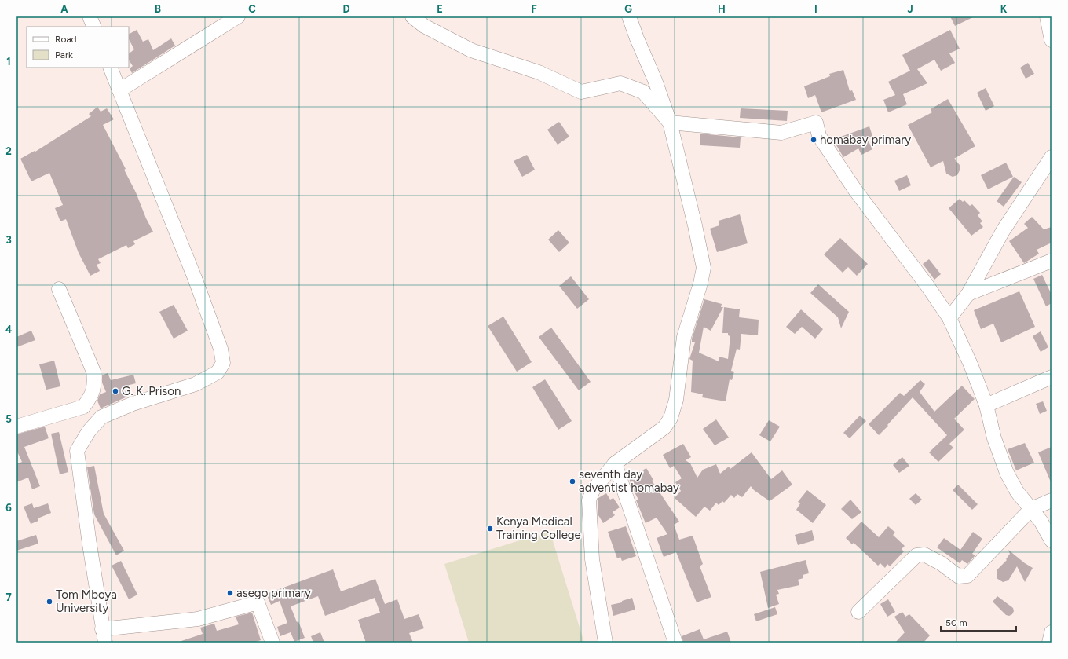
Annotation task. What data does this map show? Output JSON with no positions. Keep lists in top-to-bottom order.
{
  "places": [
    "homabay primary",
    "G. K. Prison",
    "seventh day adventist homabay",
    "Kenya Medical Training College",
    "asego primary",
    "Tom Mboya University"
  ],
  "legend": ["Road", "Park"],
  "scale_bar": "50 m",
  "grid": {
    "columns": [
      "A",
      "B",
      "C",
      "D",
      "E",
      "F",
      "G",
      "H",
      "I",
      "J",
      "K"
    ],
    "rows": [
      "1",
      "2",
      "3",
      "4",
      "5",
      "6",
      "7"
    ]
  }
}
